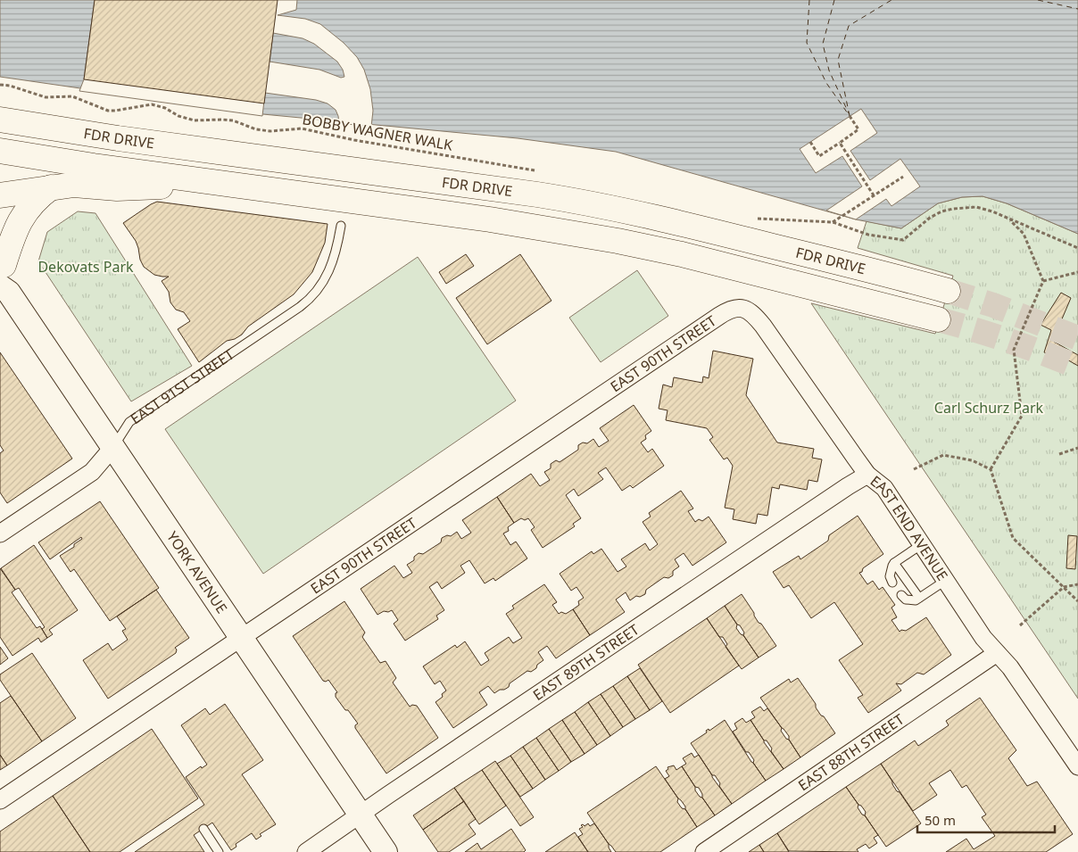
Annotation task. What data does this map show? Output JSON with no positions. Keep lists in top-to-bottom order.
{
  "streets": {
    "highway": ["FDR DRIVE"],
    "main road": ["YORK AVENUE"],
    "street": [
      "EAST 90TH STREET",
      "EAST 91ST STREET",
      "EAST END AVENUE",
      "EAST 89TH STREET",
      "EAST 88TH STREET"
    ],
    "path": ["BOBBY WAGNER WALK"]
  },
  "crossings": [
    ["EAST 90TH STREET", "EAST END AVENUE"],
    ["EAST 90TH STREET", "YORK AVENUE"],
    ["EAST 91ST STREET", "YORK AVENUE"],
    ["EAST END AVENUE", "EAST 89TH STREET"],
    ["EAST END AVENUE", "EAST 88TH STREET"],
    ["YORK AVENUE", "EAST 89TH STREET"]
  ],
  "parks": ["Dekovats Park", "Carl Schurz Park"],
  "scale_bar": "50 m"
}
